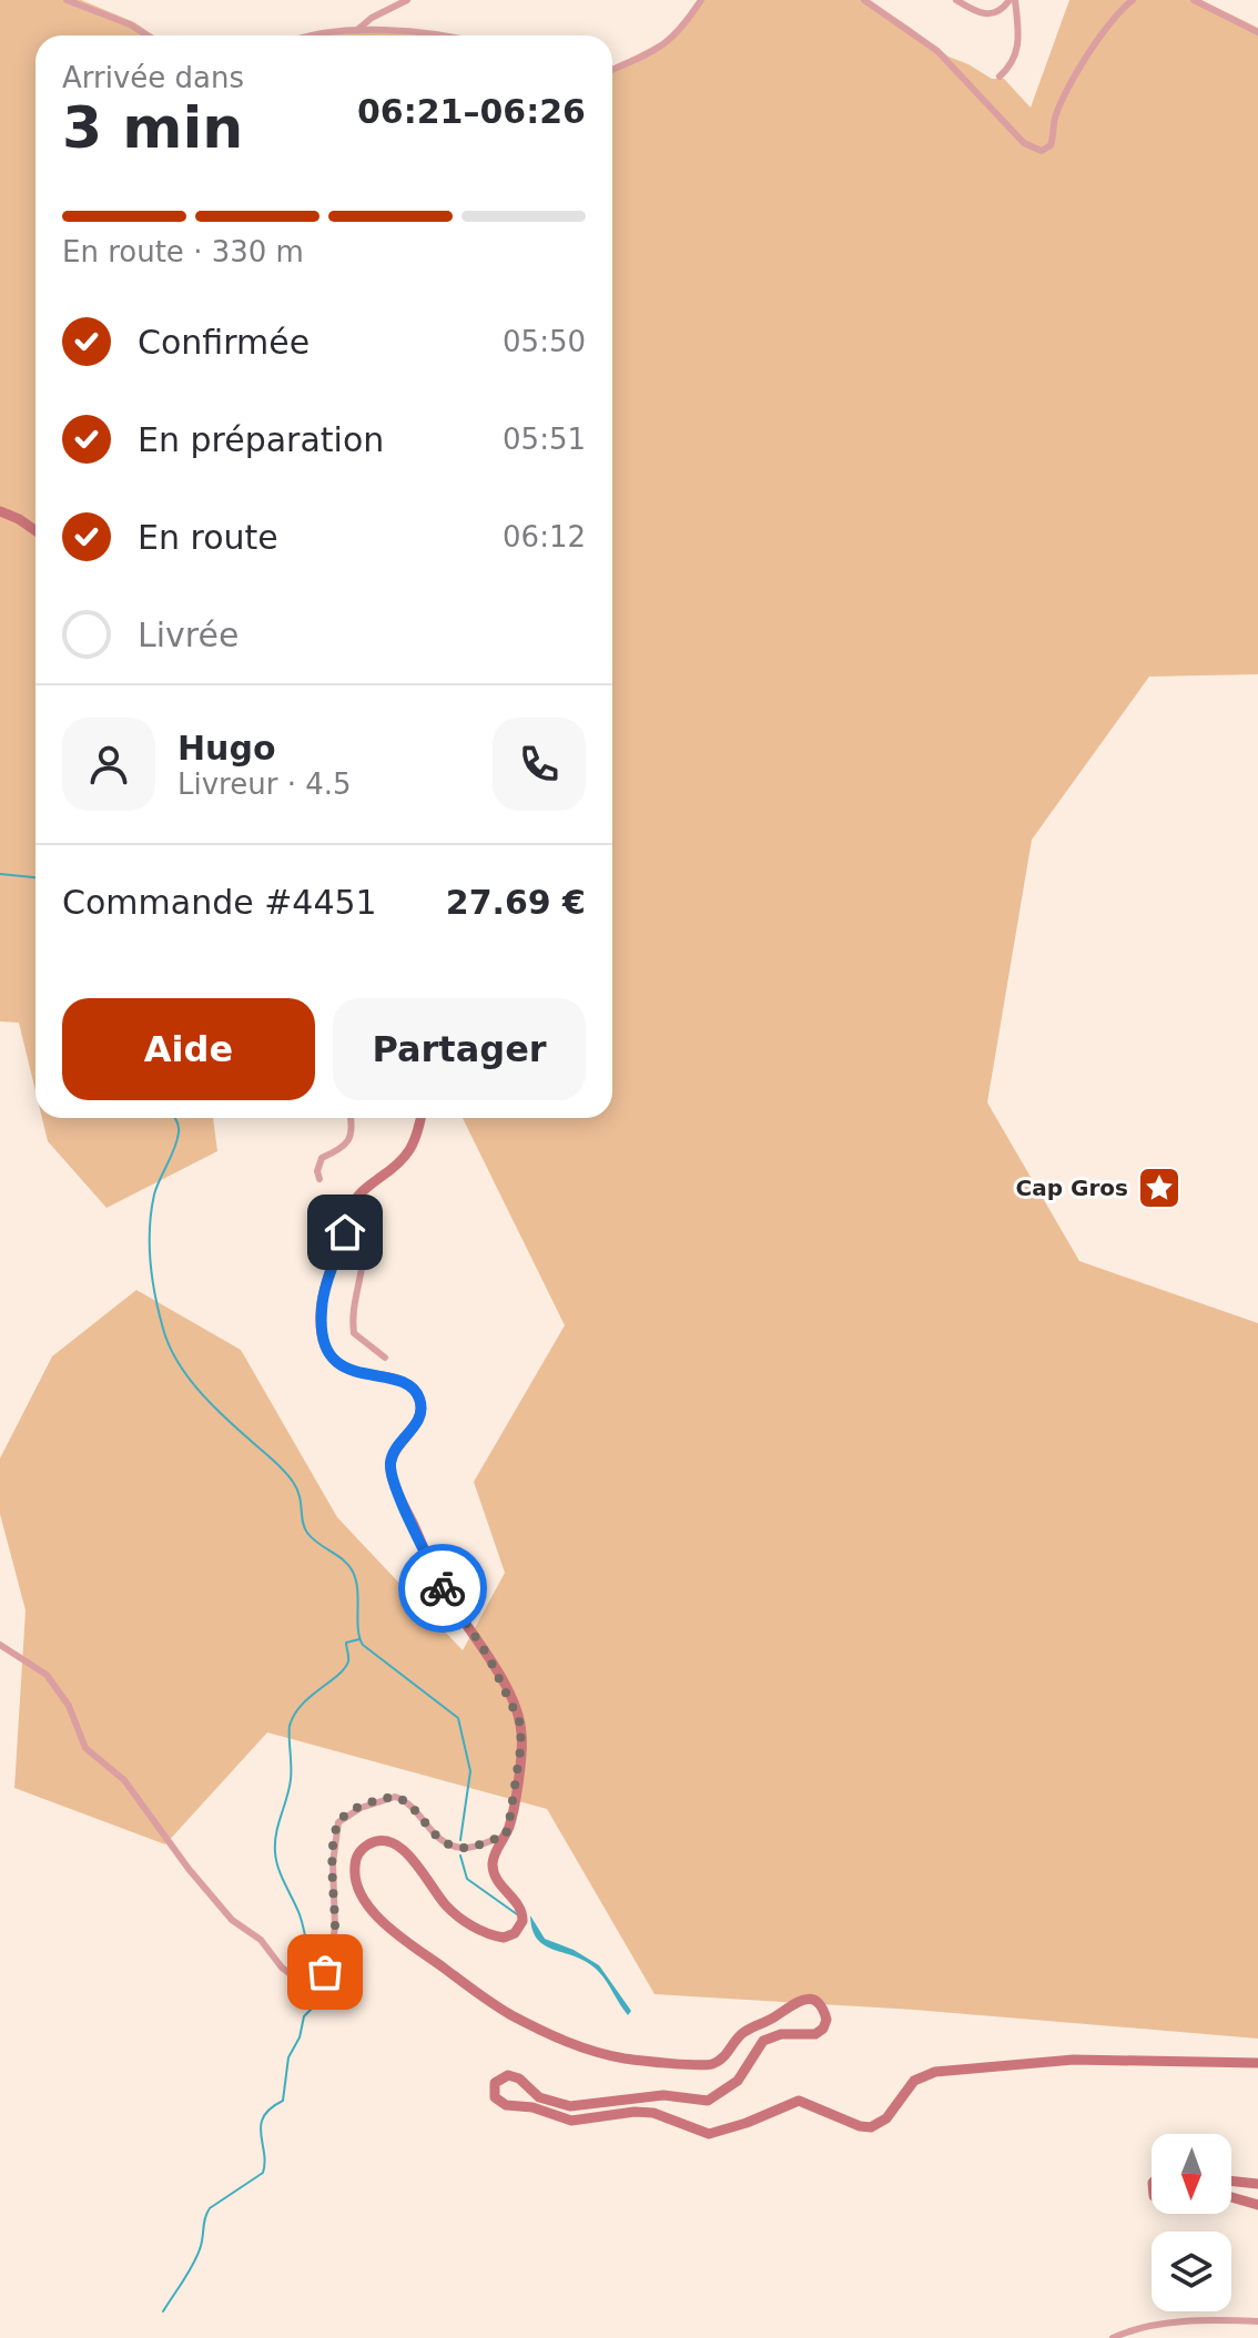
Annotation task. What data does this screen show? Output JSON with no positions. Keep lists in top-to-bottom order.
{
  "places": {
    "place": ["Cap Gros"]
  },
  "north": "bottom",
  "page": {
    "heading": ["3 min", "Arrivée dans", "06:21–06:26"],
    "panel": [
      "Hugo",
      "Livreur · 4.5",
      "Commande #4451",
      "27.69 €"
    ],
    "bar": "En route · 330 m",
    "list": [
      ["Confirmée", "05:50"],
      ["En préparation", "05:51"],
      ["En route", "06:12"],
      "Livrée"
    ],
    "buttons": ["Aide", "Partager"]
  }
}
